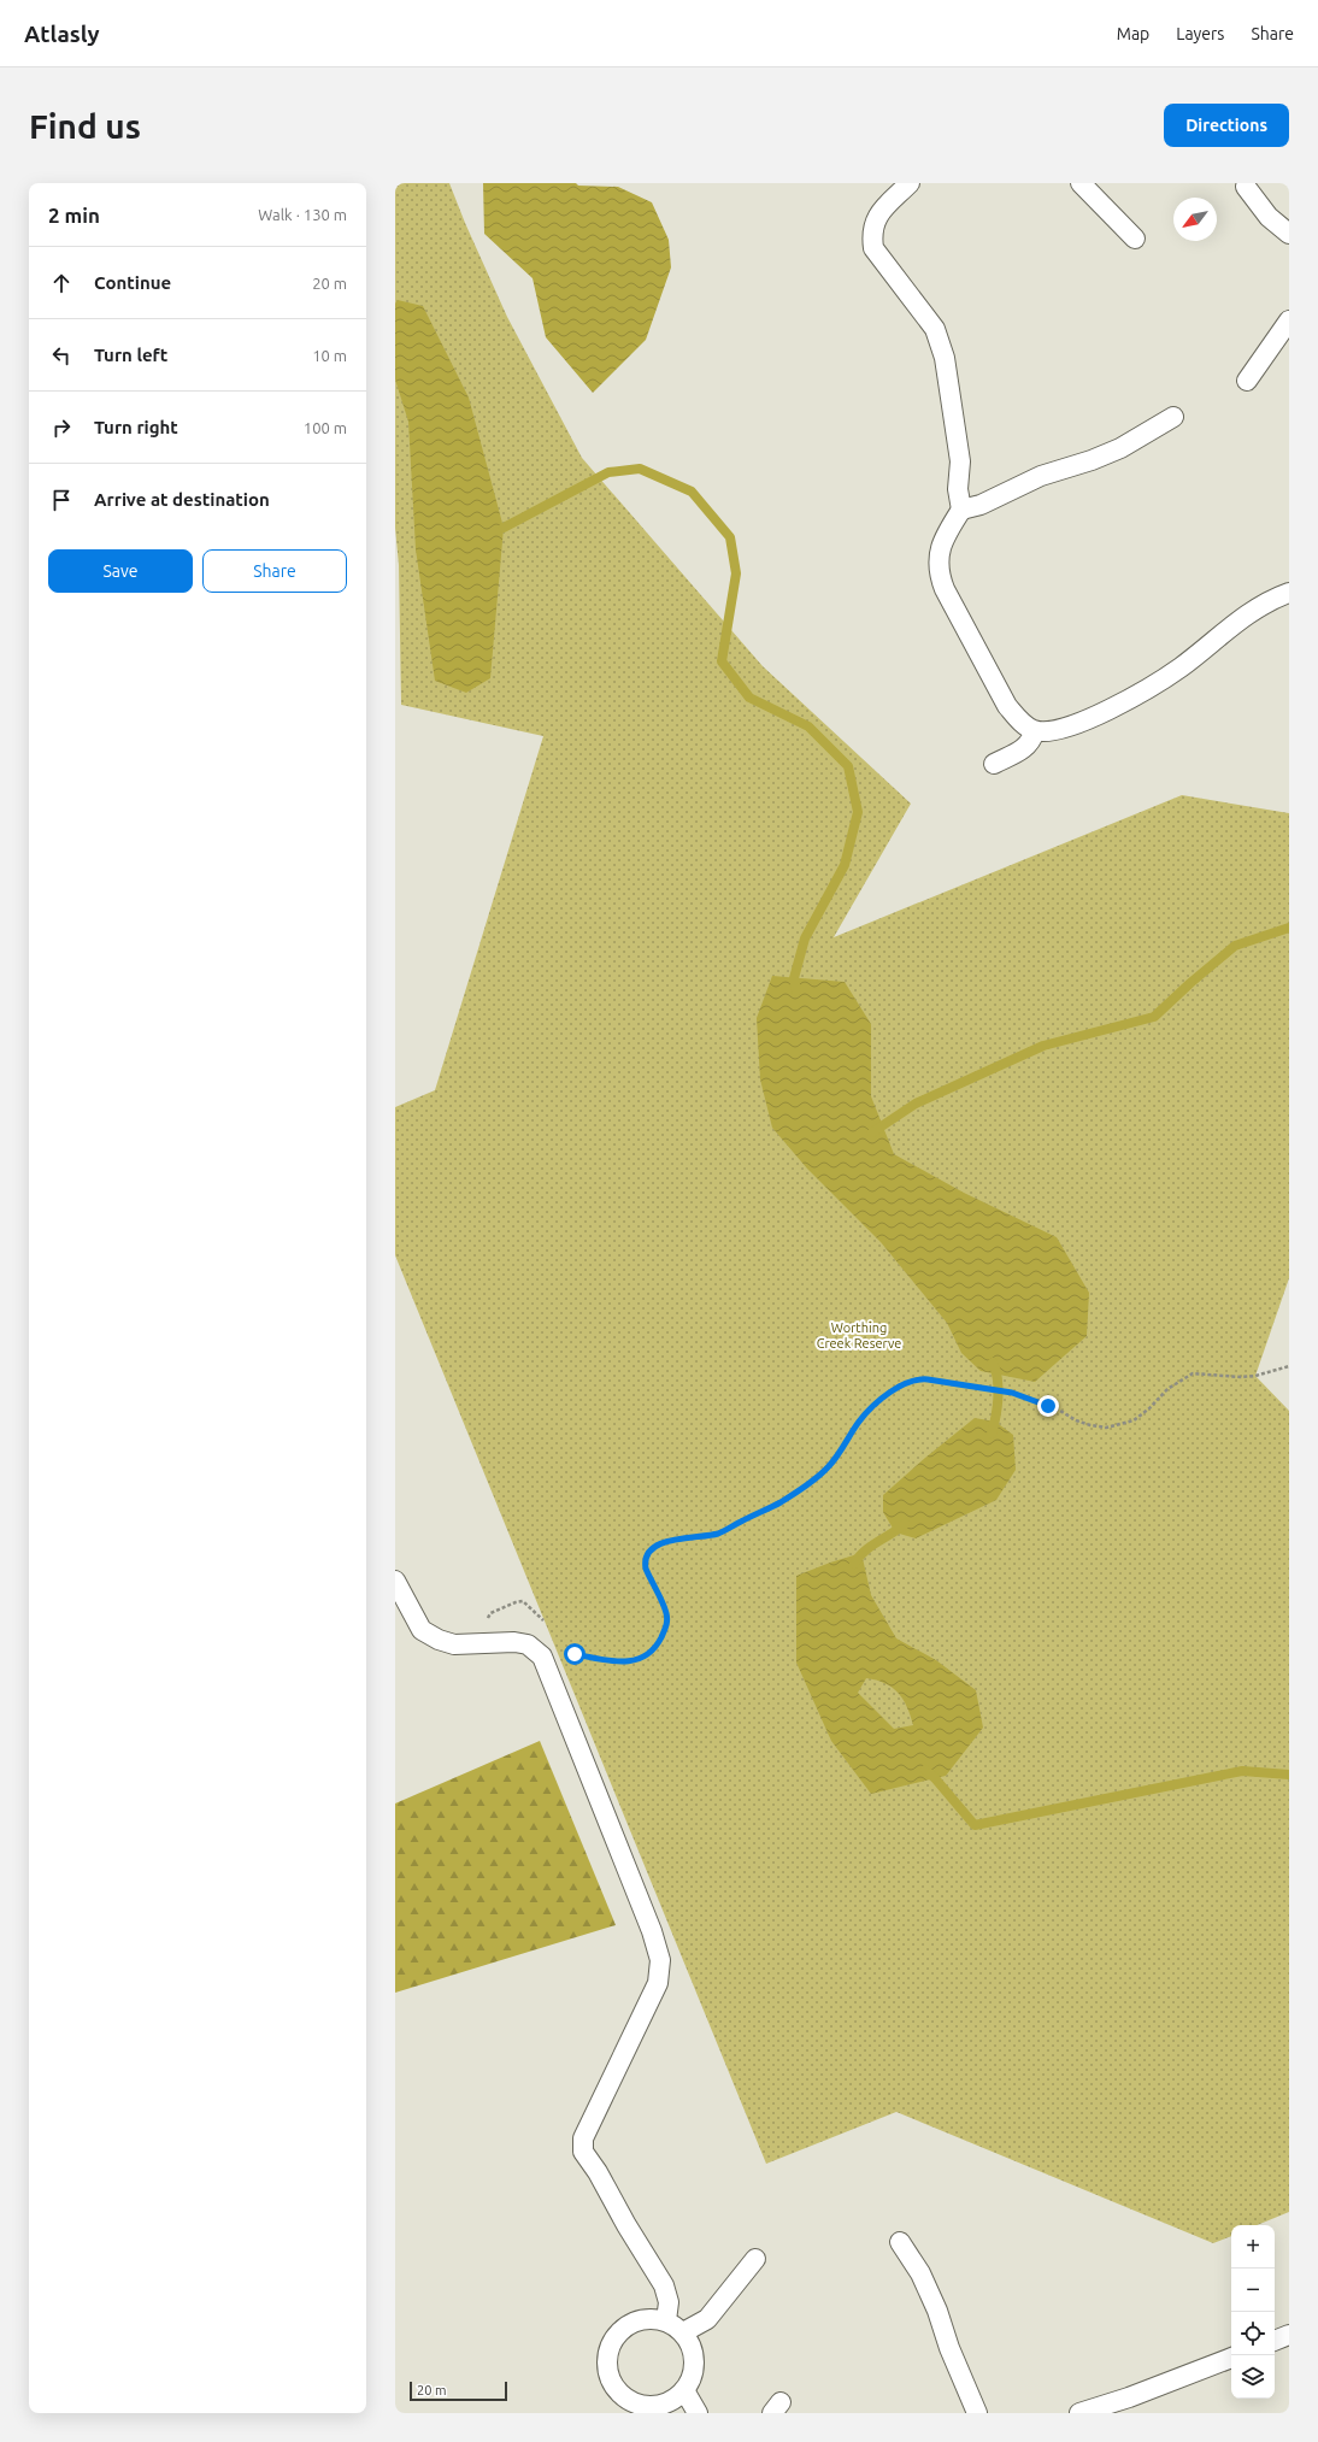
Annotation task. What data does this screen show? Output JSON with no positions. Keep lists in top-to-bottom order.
{
  "parks": ["Worthing Creek Reserve"],
  "scale_bar": "20 m",
  "north": "bottom left",
  "page": {
    "header": "Atlasly",
    "nav": ["Map", "Layers", "Share"],
    "buttons": [
      "Directions",
      ["Save", "Share"]
    ],
    "title": "Find us",
    "heading": ["2 min", "Walk · 130 m"],
    "list": [
      ["Continue", "20 m"],
      ["Turn left", "10 m"],
      ["Turn right", "100 m"],
      "Arrive at destination"
    ],
    "map_buttons": ["+", "−"],
    "scale": "20 m"
  }
}
